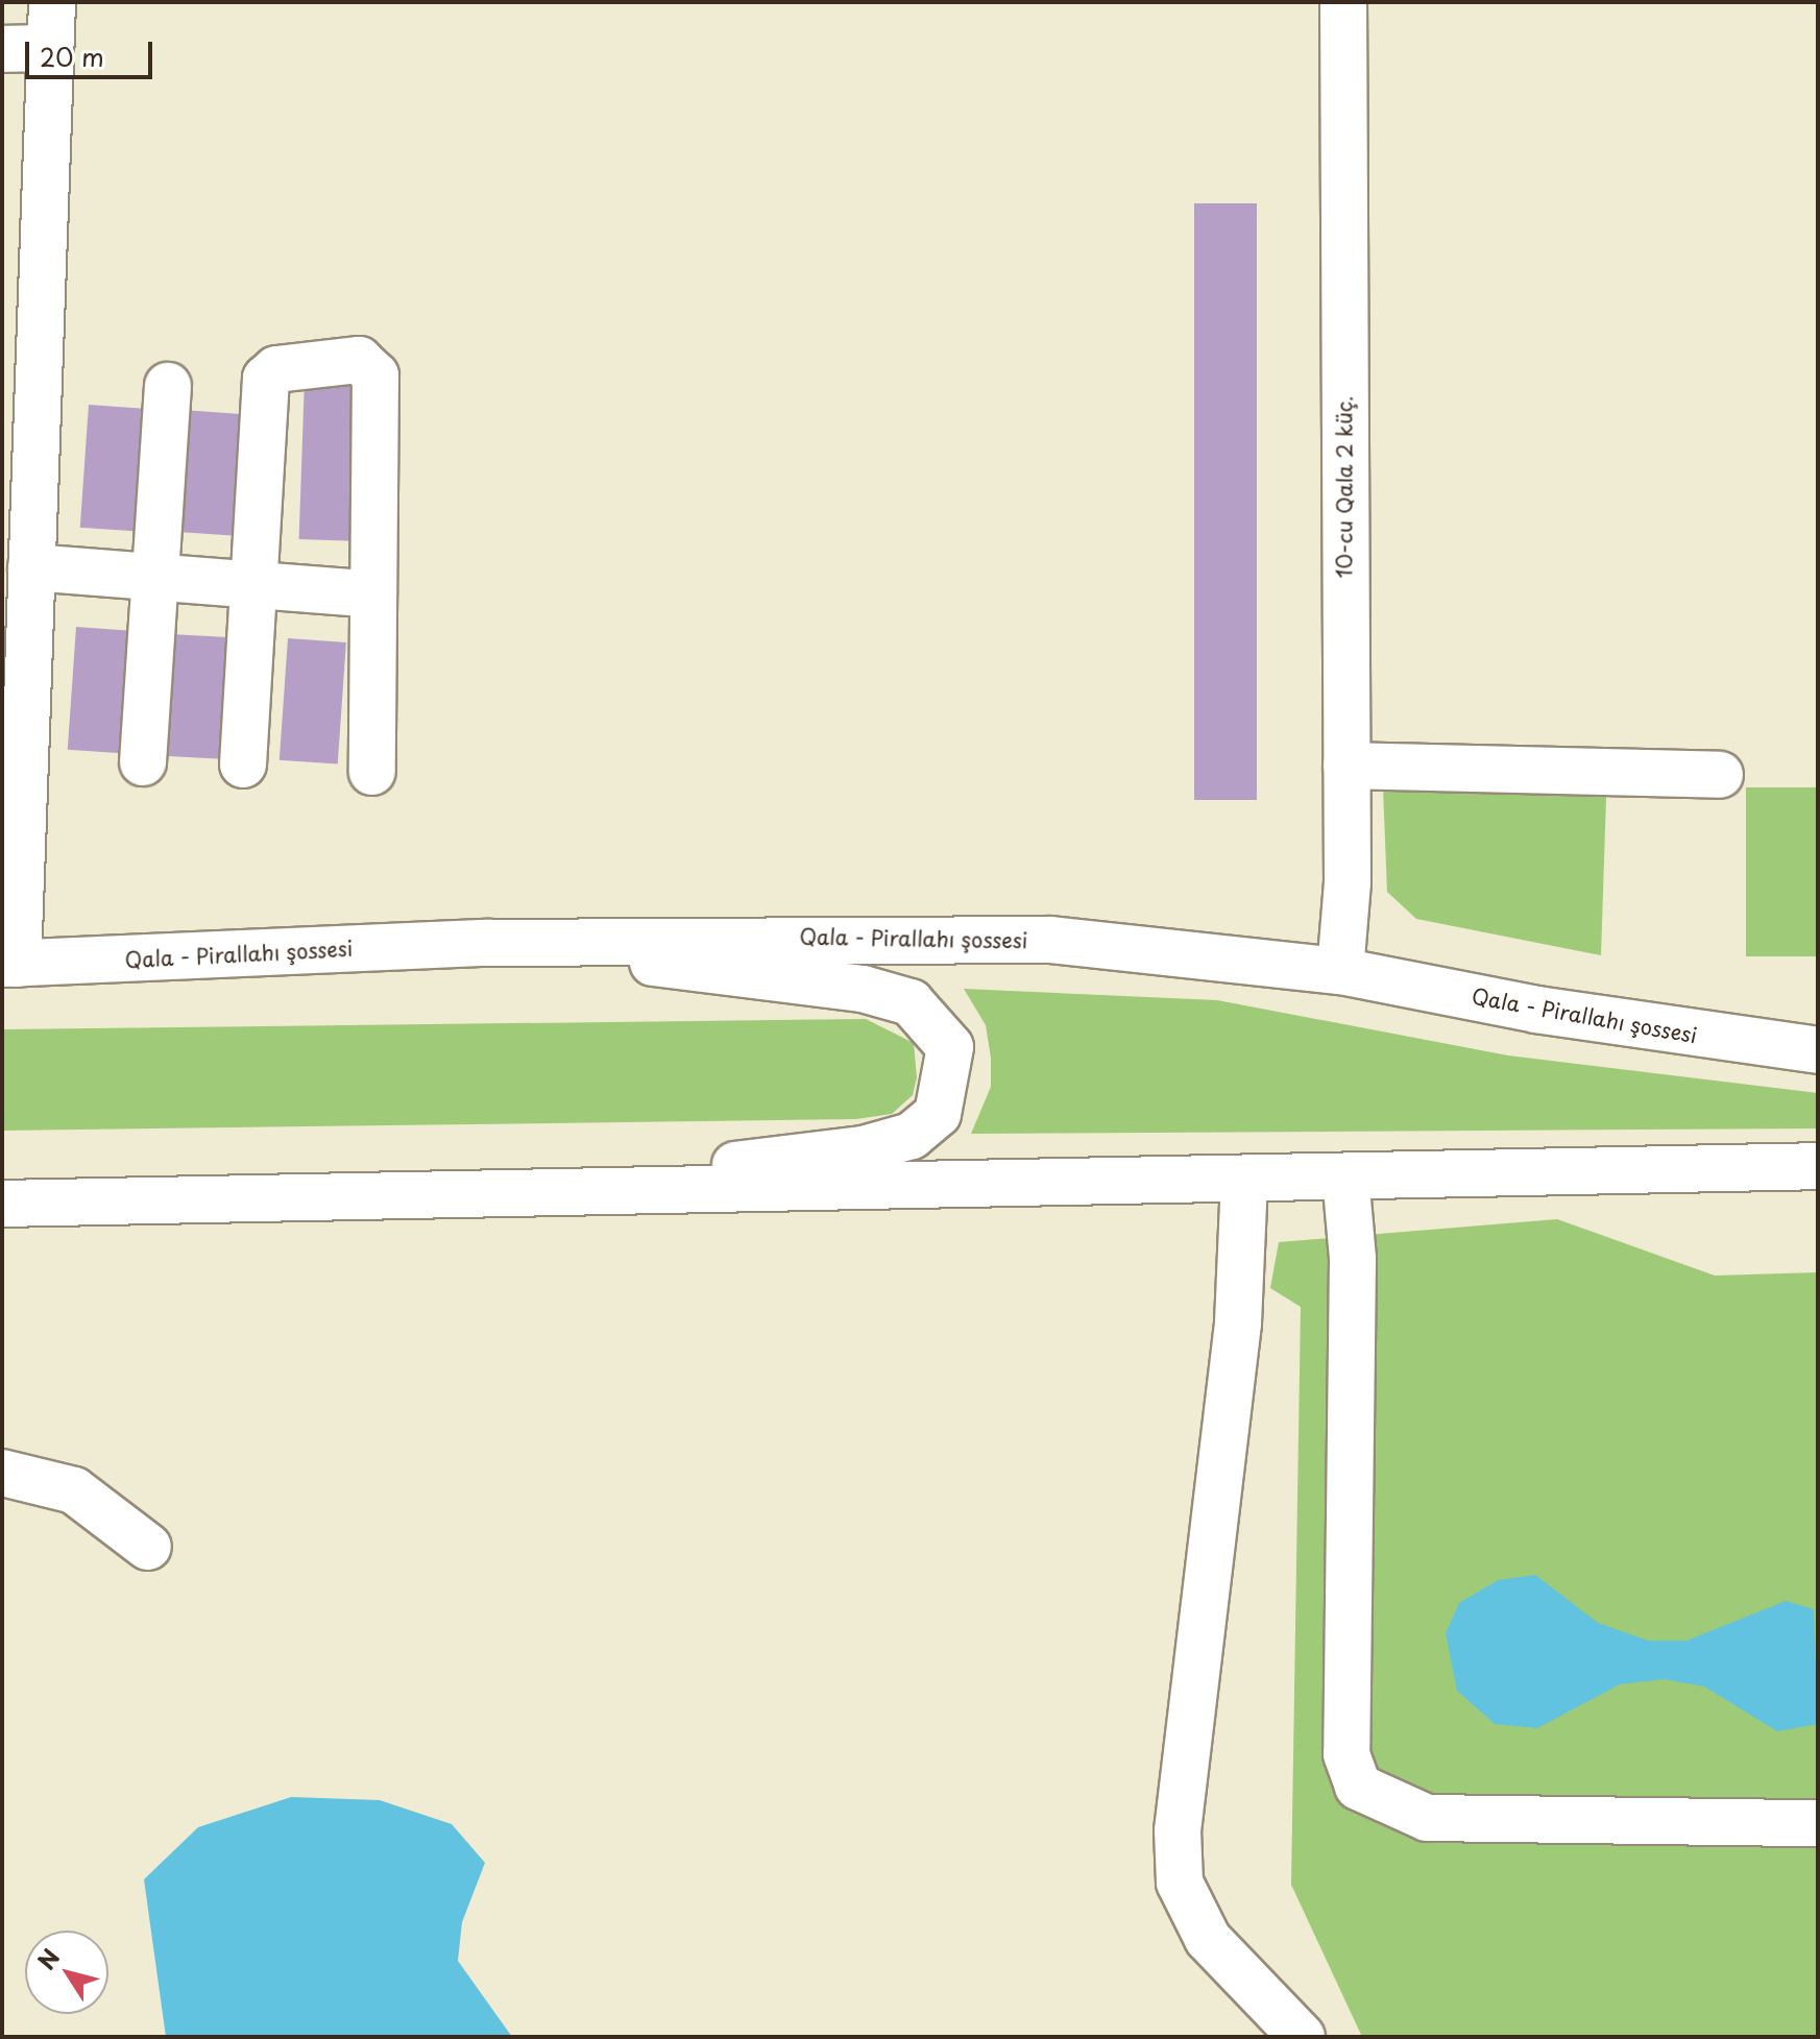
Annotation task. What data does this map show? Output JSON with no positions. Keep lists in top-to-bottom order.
{
  "streets": {
    "main road": ["10-cu Qala 2 küç.", "Qala - Pirallahı şossesi"]
  },
  "crossings": [
    ["10-cu Qala 2 küç.", "Qala - Pirallahı şossesi"]
  ],
  "scale_bar": "20 m",
  "north": "top left"
}
